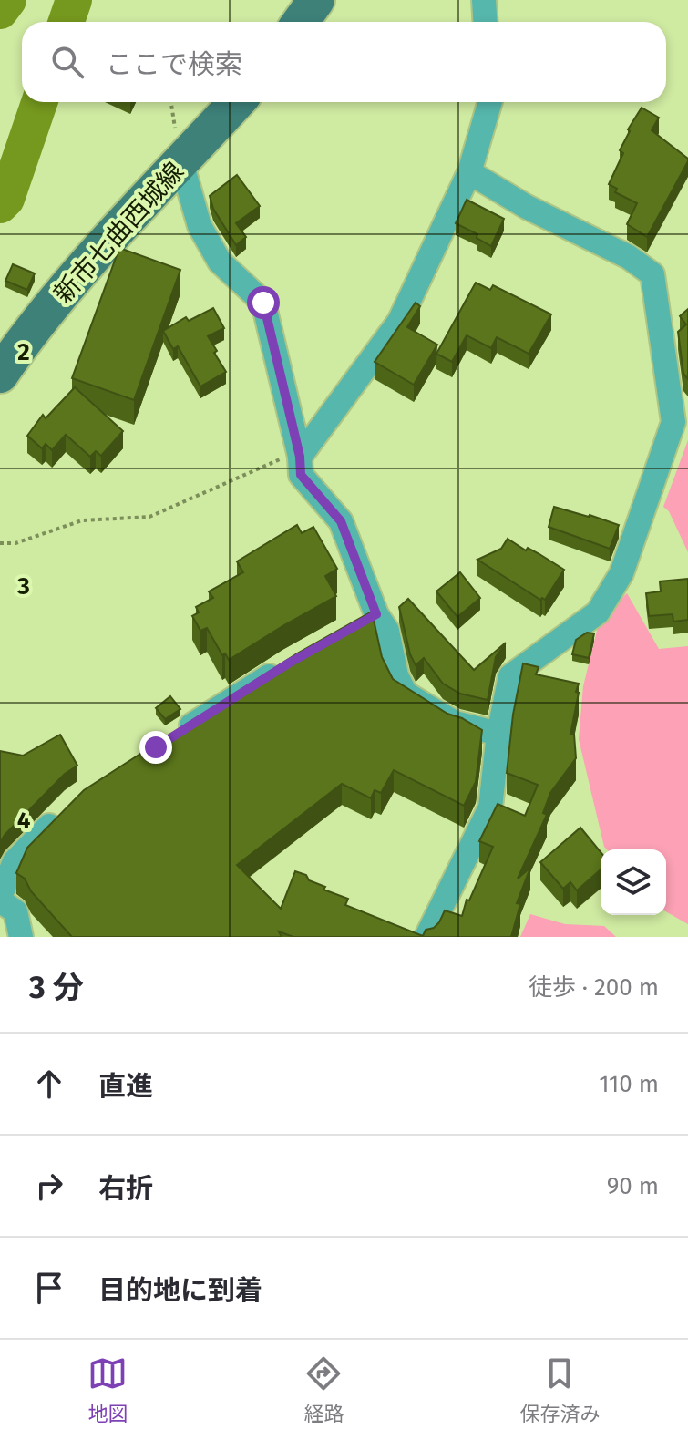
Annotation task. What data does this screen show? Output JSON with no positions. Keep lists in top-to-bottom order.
{
  "streets": {
    "main road": ["新市七曲西城線"]
  },
  "page": {
    "search": "ここで検索",
    "heading": ["3 分", "徒歩 · 200 m"],
    "list": [
      ["直進", "110 m"],
      ["右折", "90 m"],
      "目的地に到着"
    ],
    "nav": ["地図", "経路", "保存済み"]
  },
  "grid": {
    "rows": ["2", "3", "4"]
  }
}
